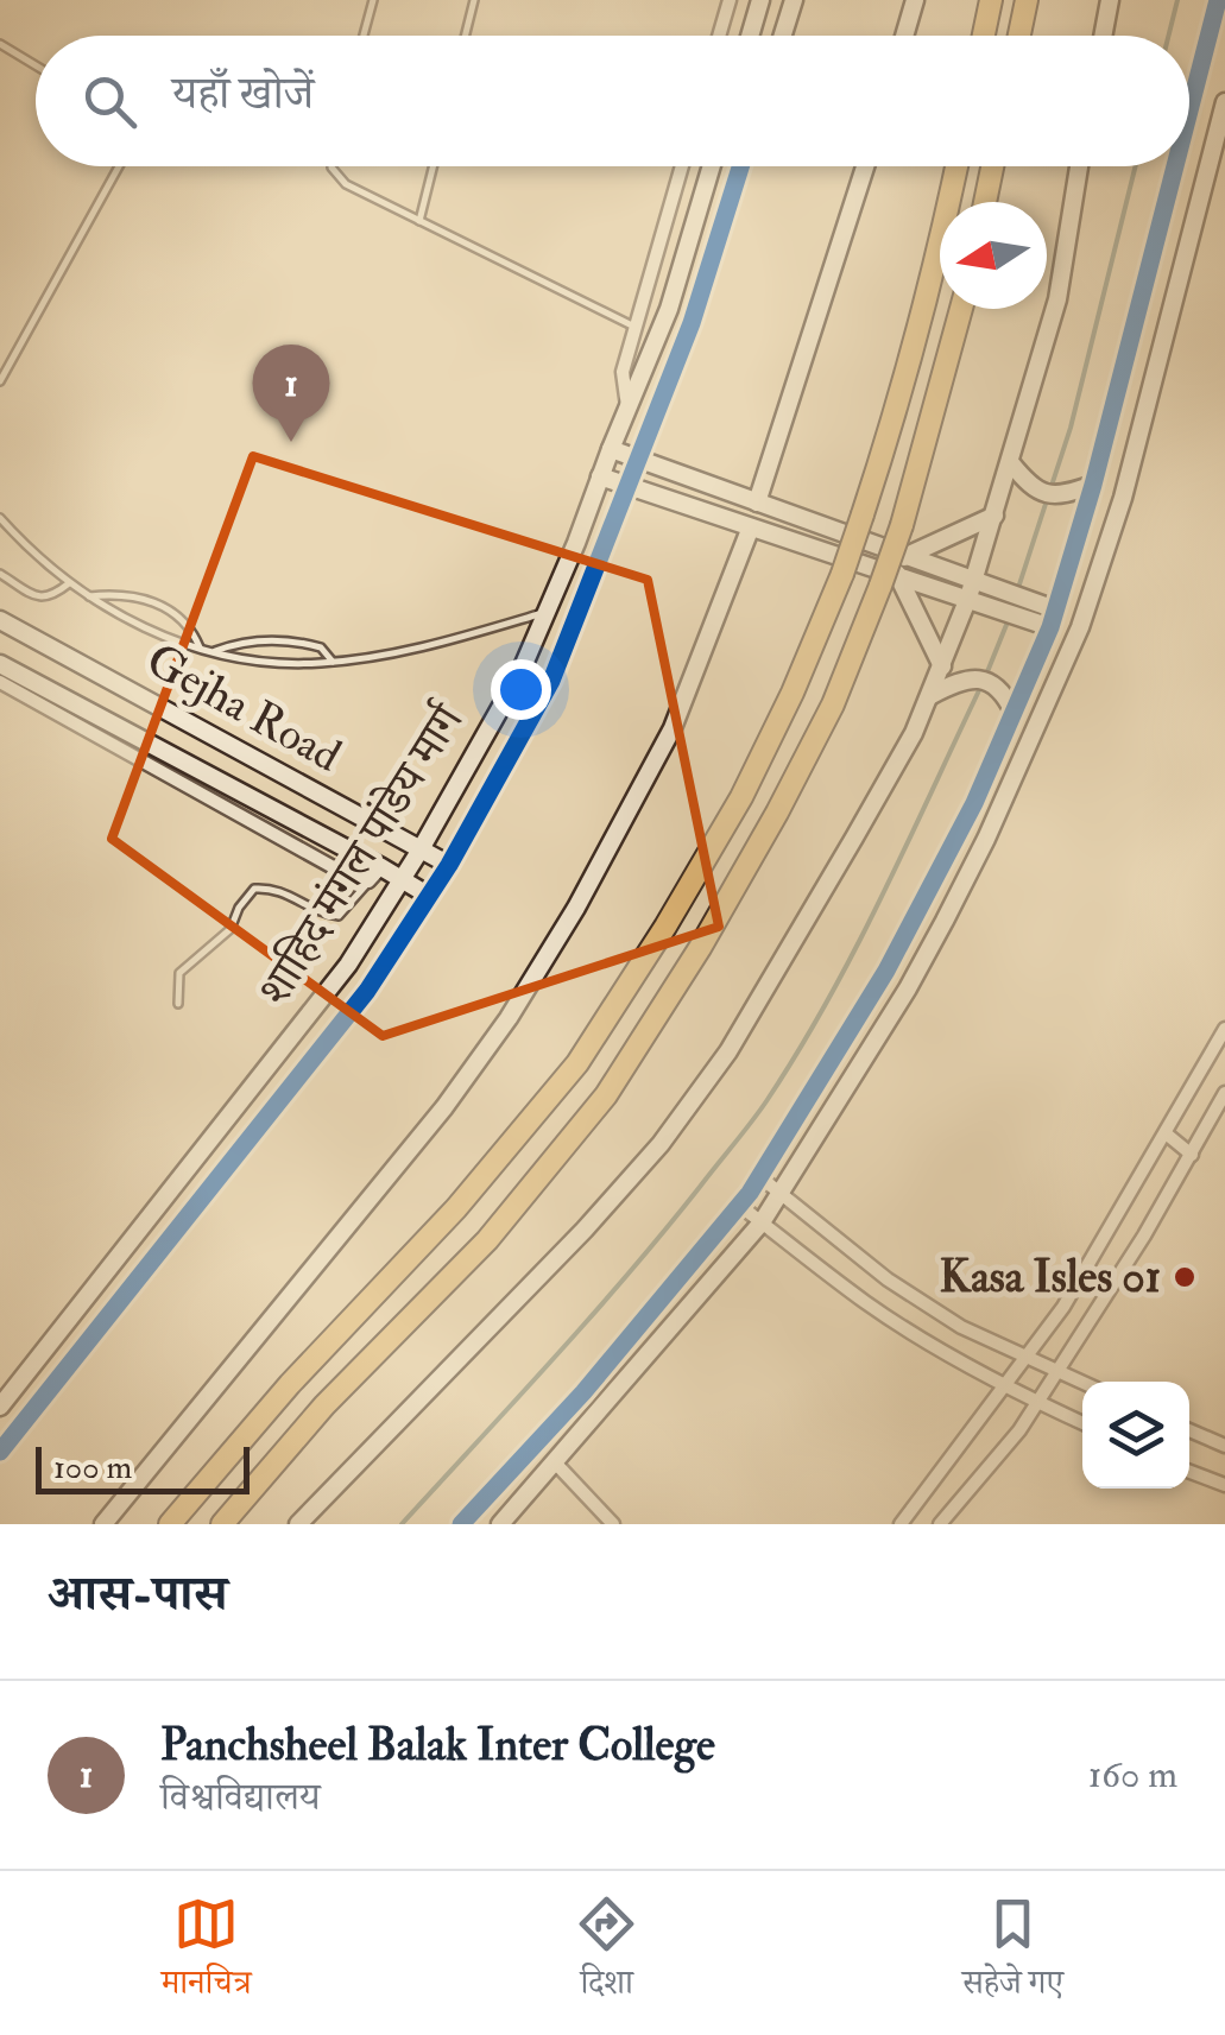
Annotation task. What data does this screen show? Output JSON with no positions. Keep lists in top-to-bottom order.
{
  "streets": {
    "street": ["Gejha Road", "शाहिद मंगल पांडेय मार्ग"]
  },
  "crossings": [
    ["Gejha Road", "शाहिद मंगल पांडेय मार्ग"]
  ],
  "places": ["Kasa Isles 01"],
  "scale_bar": "100 m",
  "north": "left",
  "page": {
    "search": "यहाँ खोजें",
    "pins": "1",
    "scale": "100 m",
    "heading": "आस-पास",
    "list": [
      {
        "mark": "1",
        "name": "Panchsheel Balak Inter College",
        "note": "विश्वविद्यालय",
        "value": "160 m"
      }
    ],
    "nav": ["मानचित्र", "दिशा", "सहेजे गए"]
  }
}
